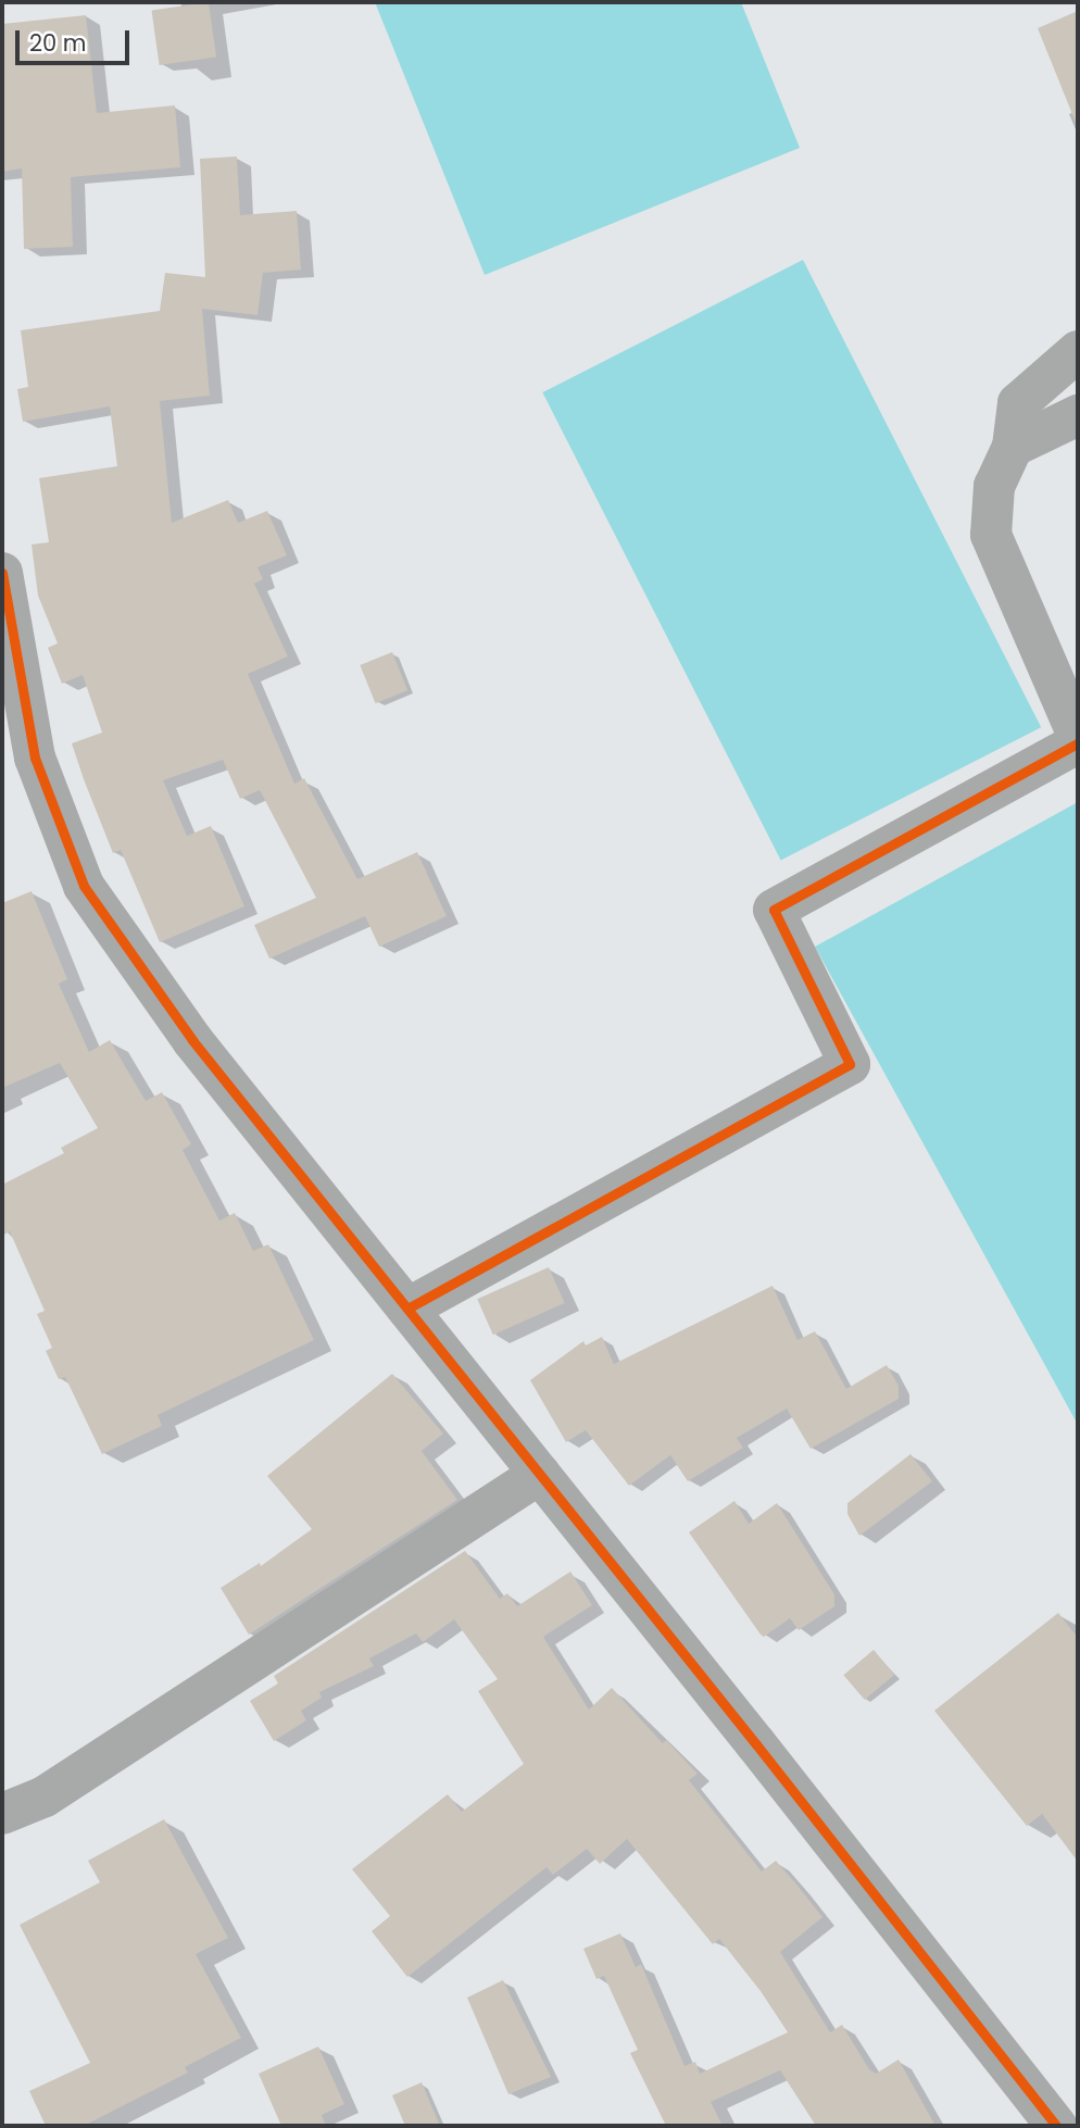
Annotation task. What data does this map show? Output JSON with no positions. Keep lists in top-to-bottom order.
{
  "scale_bar": "20 m"
}
